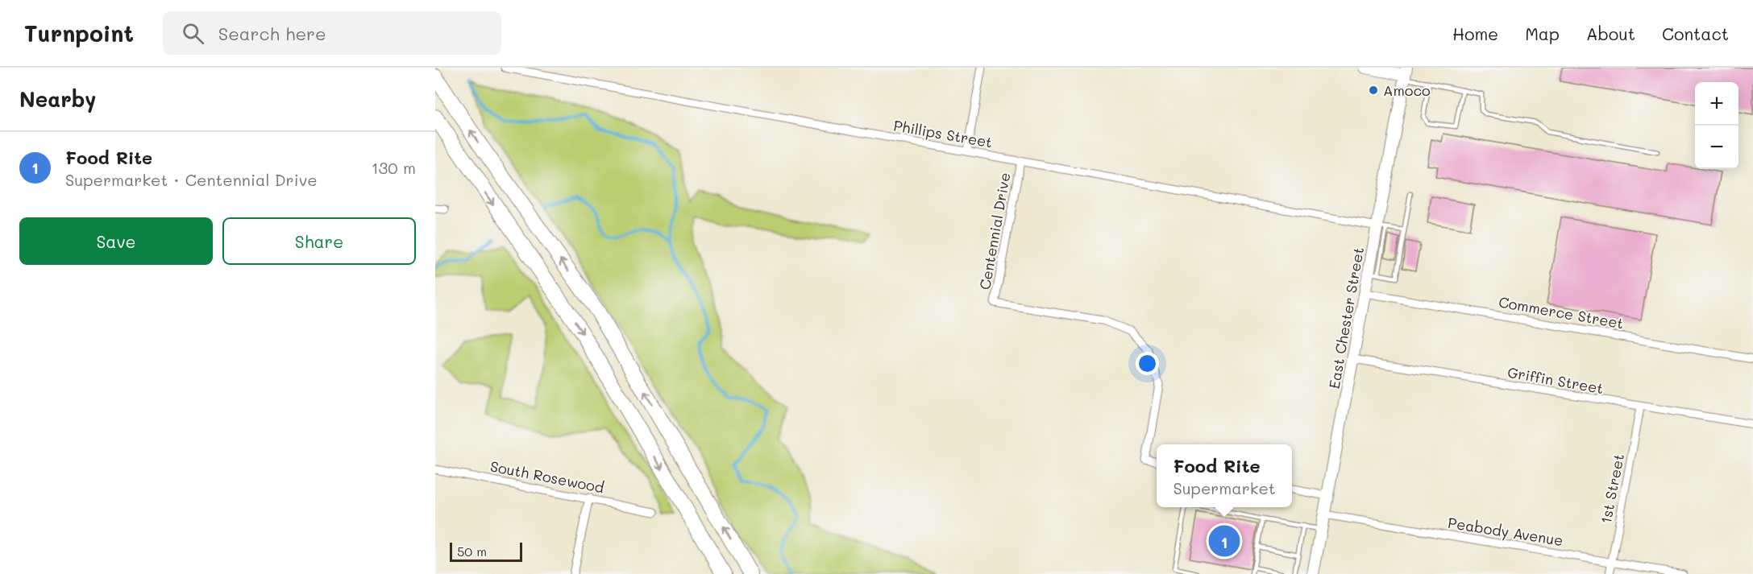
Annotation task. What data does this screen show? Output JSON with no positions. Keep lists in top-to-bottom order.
{
  "streets": {
    "main road": ["East Chester Street"],
    "street": [
      "Phillips Street",
      "Centennial Drive",
      "Commerce Street",
      "Griffin Street",
      "South Rosewood",
      "1st Street",
      "Peabody Avenue"
    ]
  },
  "crossings": [
    ["Phillips Street", "Centennial Drive"],
    ["Phillips Street", "East Chester Street"],
    ["Commerce Street", "East Chester Street"],
    ["East Chester Street", "Griffin Street"],
    ["East Chester Street", "Peabody Avenue"],
    ["Griffin Street", "1st Street"],
    ["1st Street", "Peabody Avenue"]
  ],
  "places": ["Amoco"],
  "scale_bar": "50 m",
  "page": {
    "header": "Turnpoint",
    "search": "Search here",
    "nav": [
      "Home",
      "Map",
      "About",
      "Contact"
    ],
    "heading": "Nearby",
    "map_buttons": ["+", "−"],
    "list": [
      {
        "mark": "1",
        "name": "Food Rite",
        "note": "Supermarket · Centennial Drive",
        "value": "130 m"
      }
    ],
    "buttons": ["Save", "Share"],
    "popup": ["Food Rite", "Supermarket"],
    "pins": "1",
    "scale": "50 m"
  }
}
